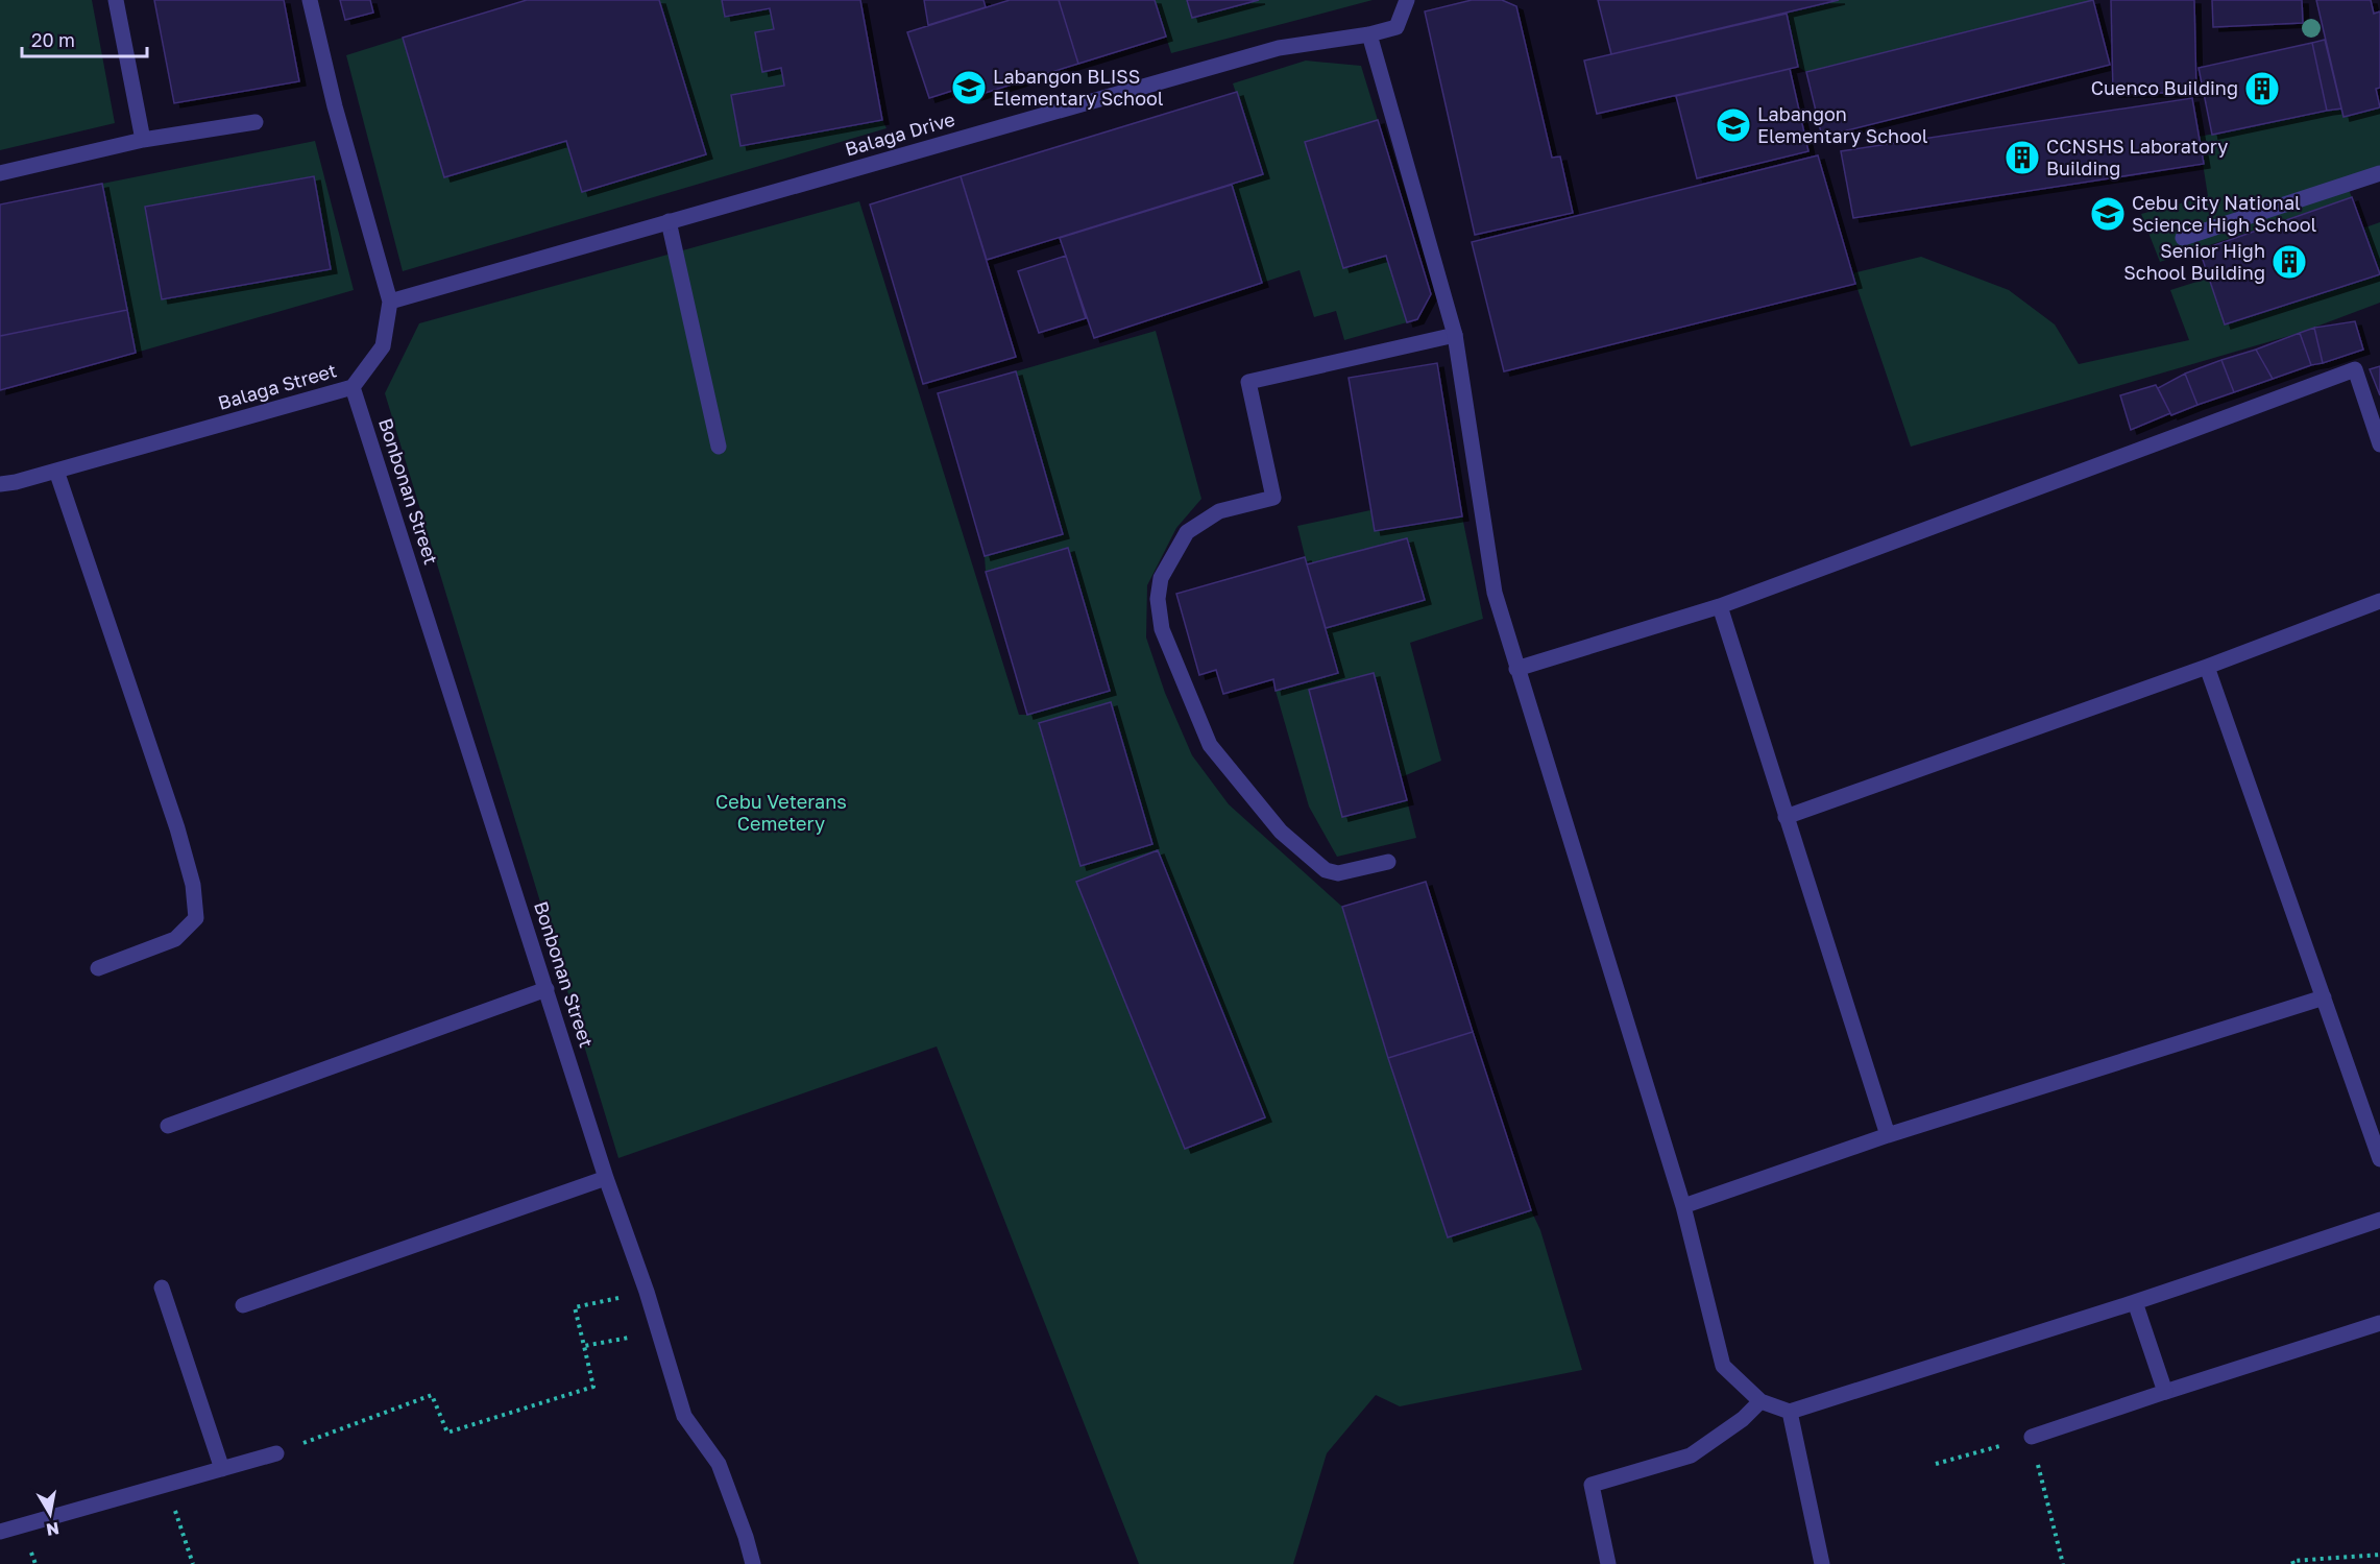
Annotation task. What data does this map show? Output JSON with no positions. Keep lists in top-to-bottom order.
{
  "streets": {
    "street": ["Balaga Drive", "Balaga Street", "Bonbonan Street"]
  },
  "crossings": [
    ["Balaga Drive", "Balaga Street"],
    ["Balaga Street", "Bonbonan Street"]
  ],
  "parks": ["Cebu Veterans Cemetery"],
  "places": {
    "school or university": ["Labangon BLISS Elementary School", "Labangon Elementary School", "Cebu City National Science High School"],
    "building": ["Cuenco Building", "CCNSHS Laboratory Building", "Senior High School Building"]
  },
  "scale_bar": "20 m",
  "north": "bottom"
}
